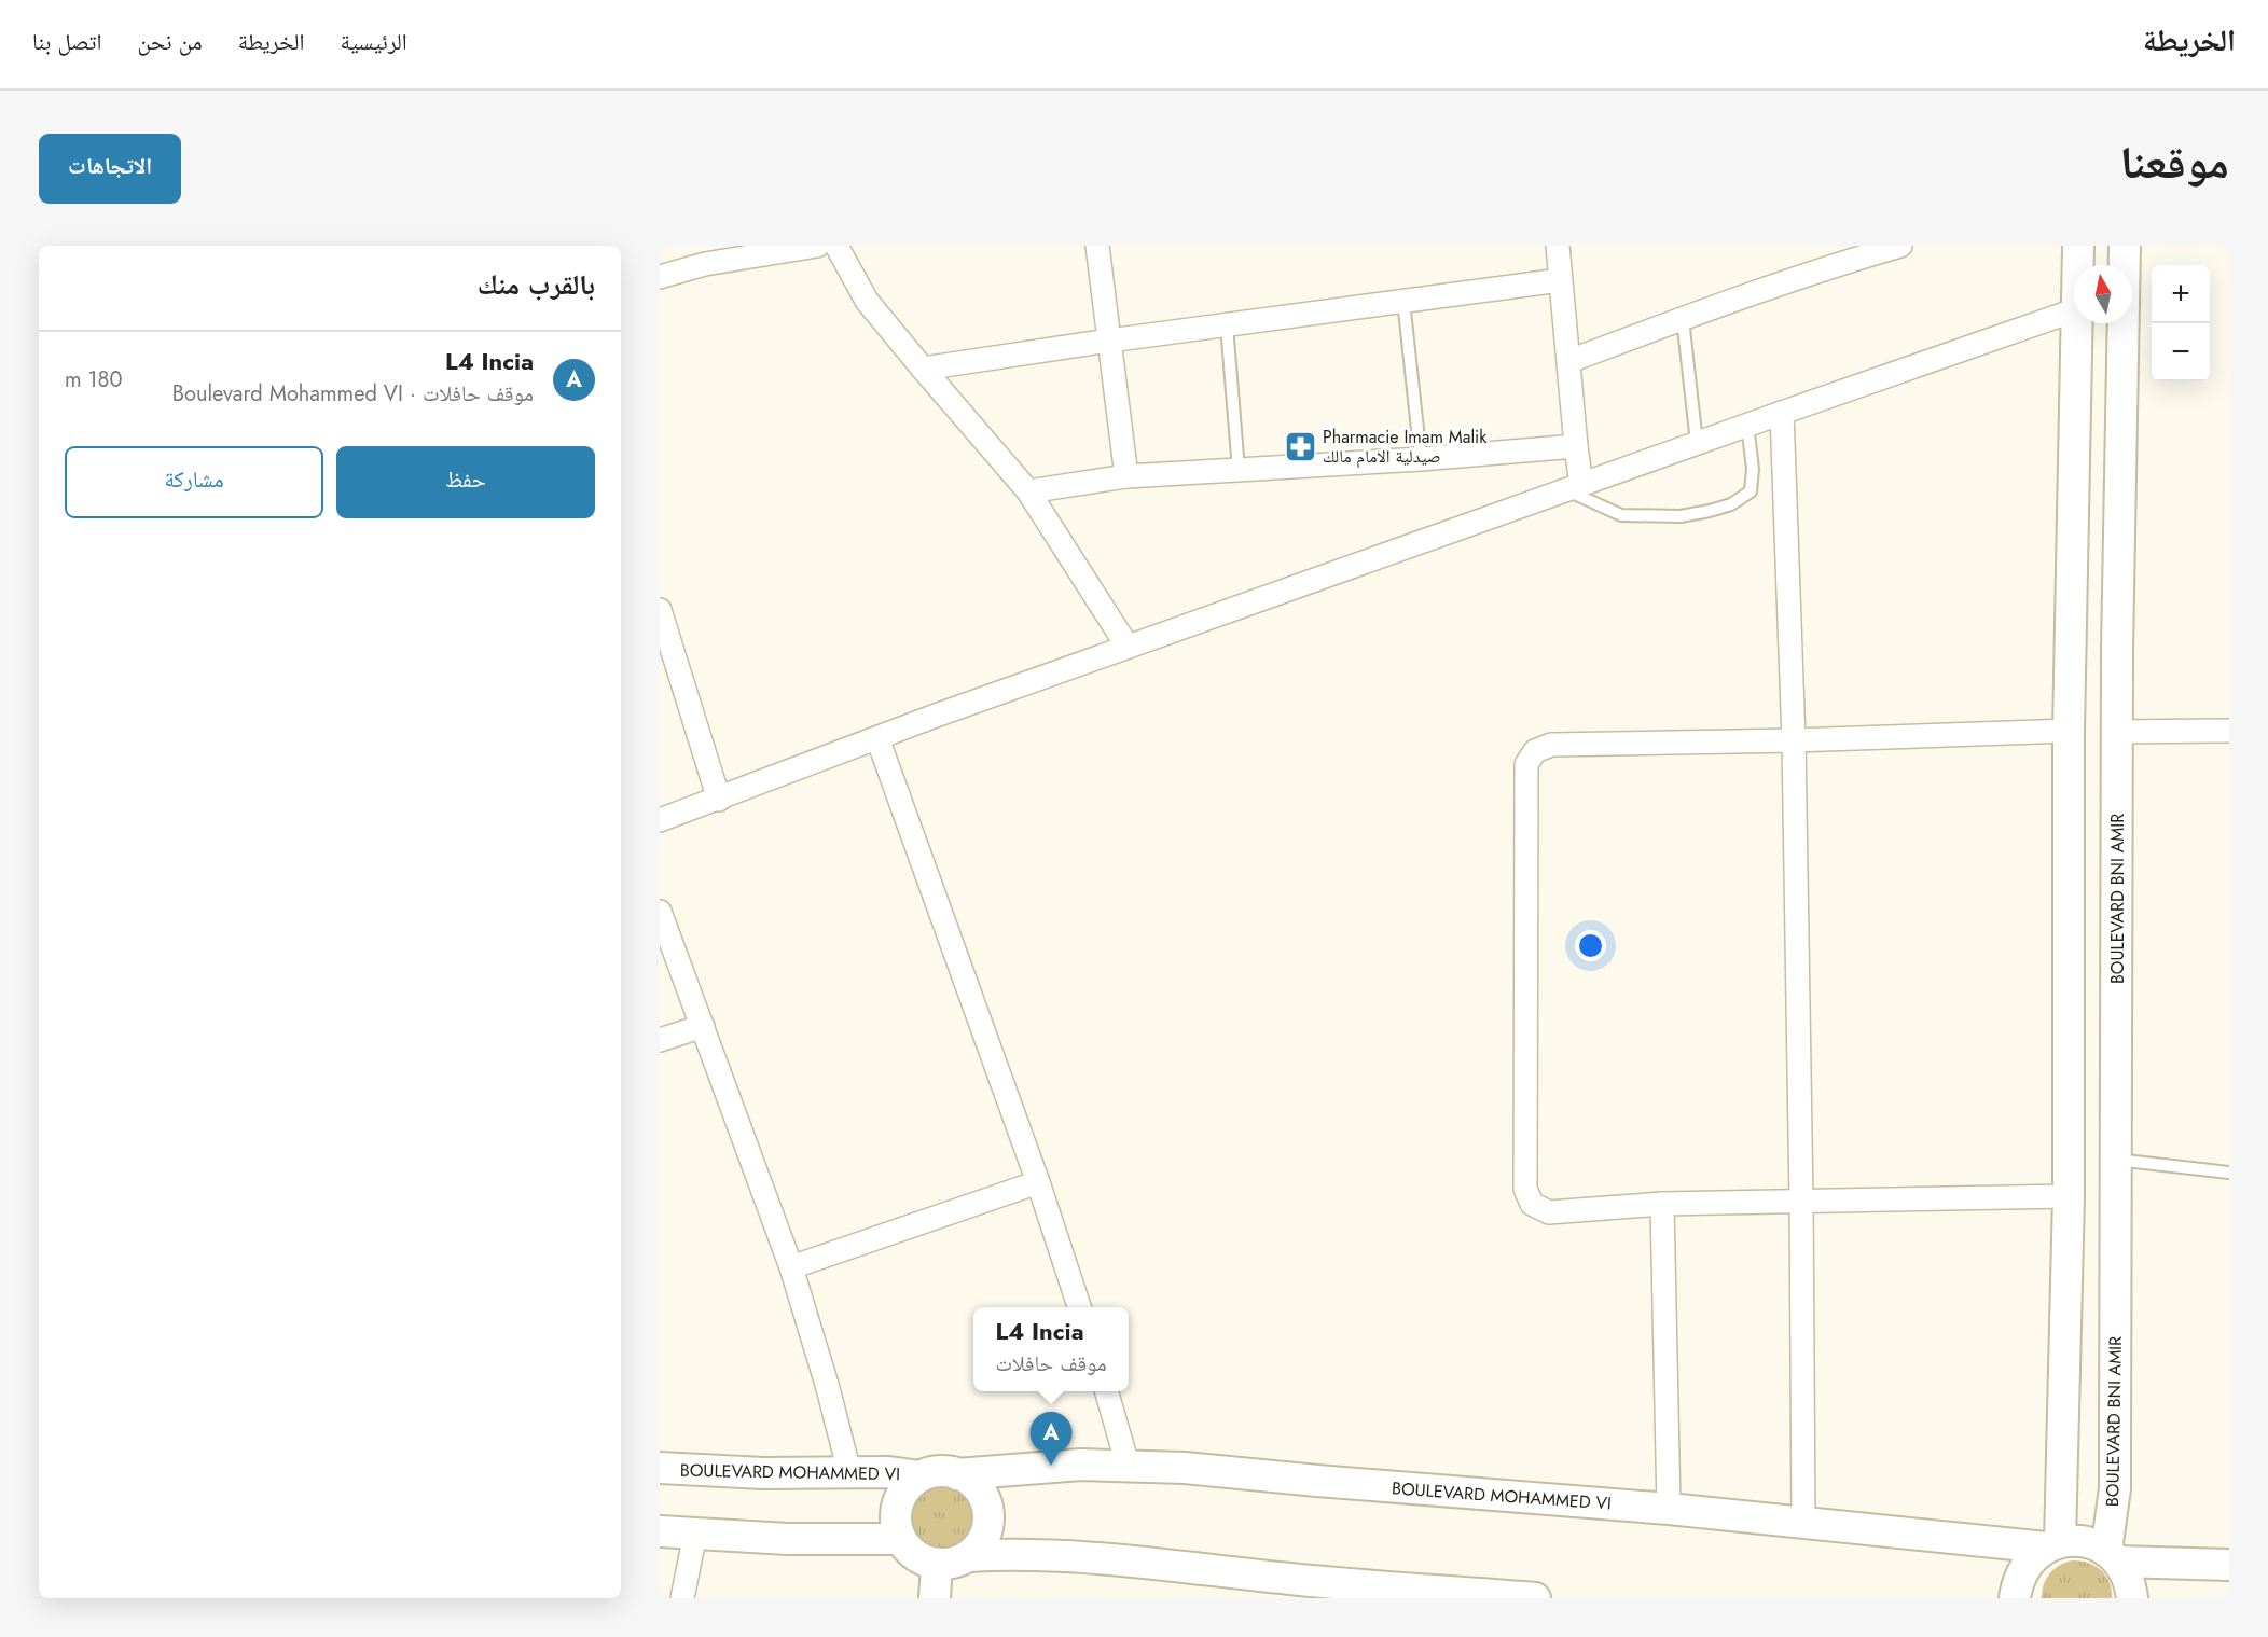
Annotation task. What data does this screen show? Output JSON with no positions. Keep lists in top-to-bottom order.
{
  "streets": {
    "main road": ["BOULEVARD BNI AMIR", "BOULEVARD MOHAMMED VI"]
  },
  "crossings": [
    ["BOULEVARD BNI AMIR", "BOULEVARD MOHAMMED VI"]
  ],
  "places": {
    "pharmacy": ["Pharmacie Imam Malik صيدلية الامام مالك"]
  },
  "north": "top",
  "page": {
    "header": "الخريطة",
    "nav": [
      "الرئيسية",
      "الخريطة",
      "من نحن",
      "اتصل بنا"
    ],
    "title": "موقعنا",
    "buttons": [
      "الاتجاهات",
      ["حفظ", "مشاركة"]
    ],
    "heading": "بالقرب منك",
    "map_buttons": ["+", "−"],
    "list": [
      {
        "mark": "A",
        "name": "L4 Incia",
        "note": "موقف حافلات · Boulevard Mohammed VI",
        "value": "180 m"
      }
    ],
    "popup": ["L4 Incia", "موقف حافلات"],
    "pins": "A"
  }
}
